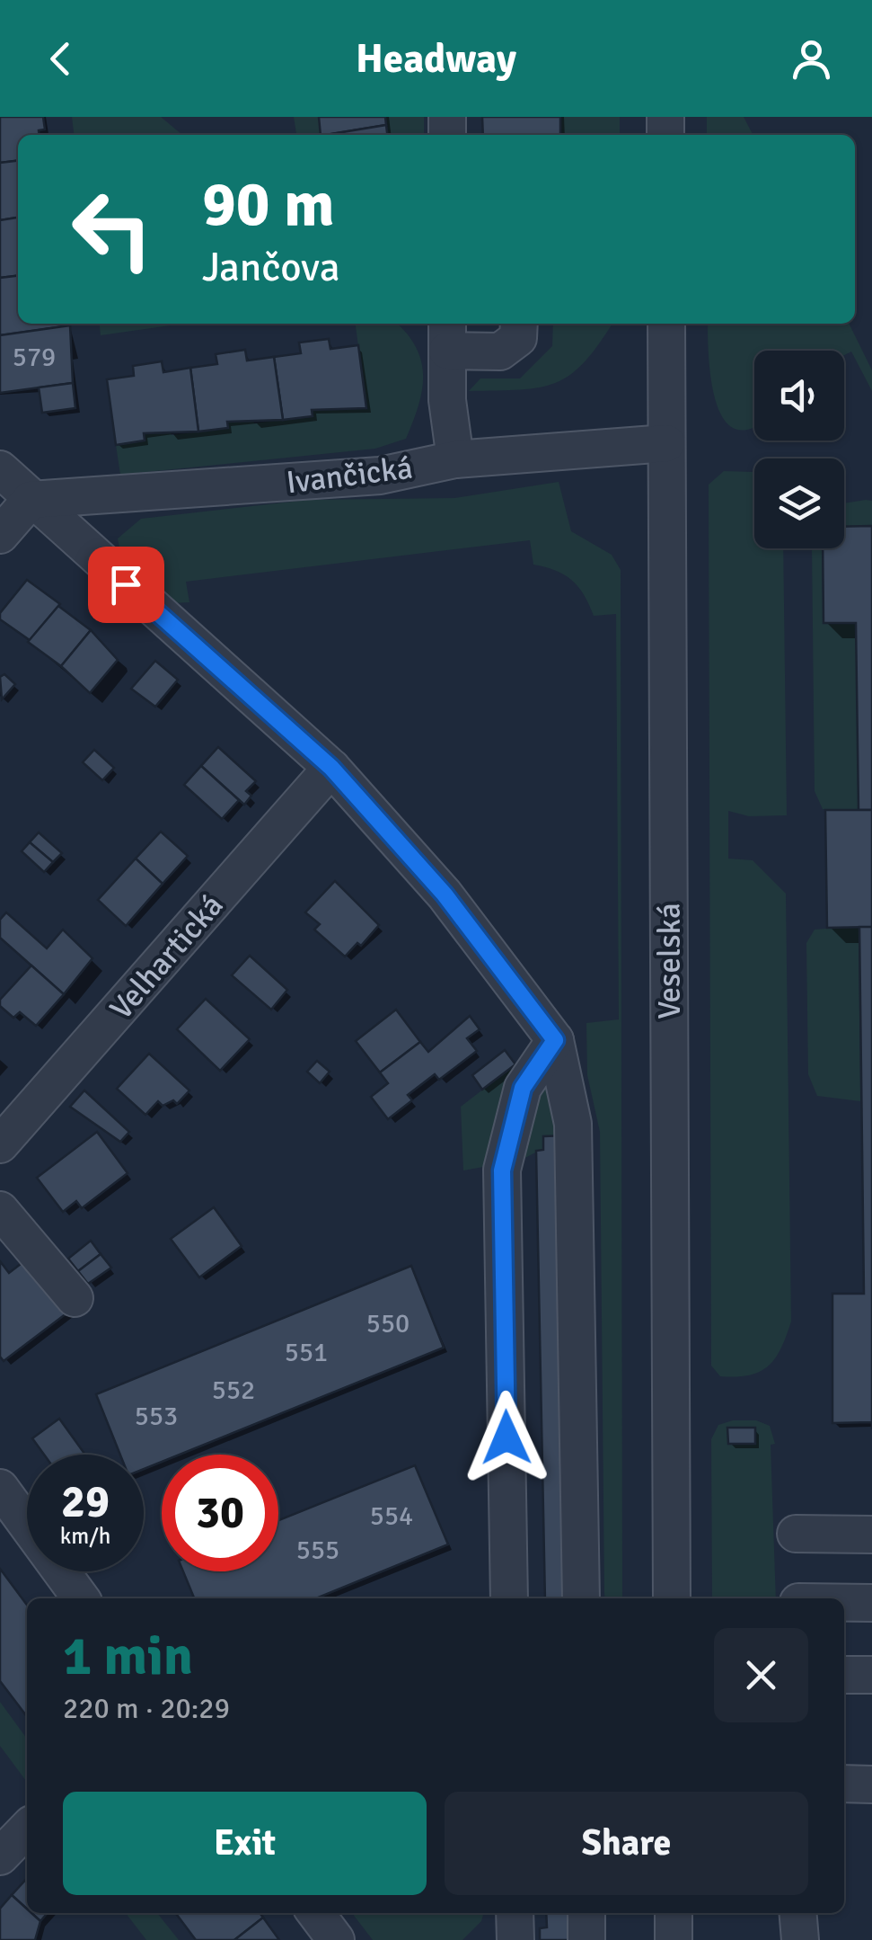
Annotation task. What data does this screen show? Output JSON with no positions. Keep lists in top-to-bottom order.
{
  "streets": {
    "street": ["Ivančická", "Velhartická", "Veselská"]
  },
  "crossings": [
    ["Ivančická", "Veselská"]
  ],
  "house_numbers": [
    "579",
    "550",
    "551",
    "552",
    "553",
    "554",
    "555"
  ],
  "page": {
    "header": "Headway",
    "turn": ["90 m", "Jančova"],
    "speed": "29 km/h",
    "limit": "30",
    "heading": ["1 min", "220 m · 20:29"],
    "buttons": ["Exit", "Share"]
  }
}
